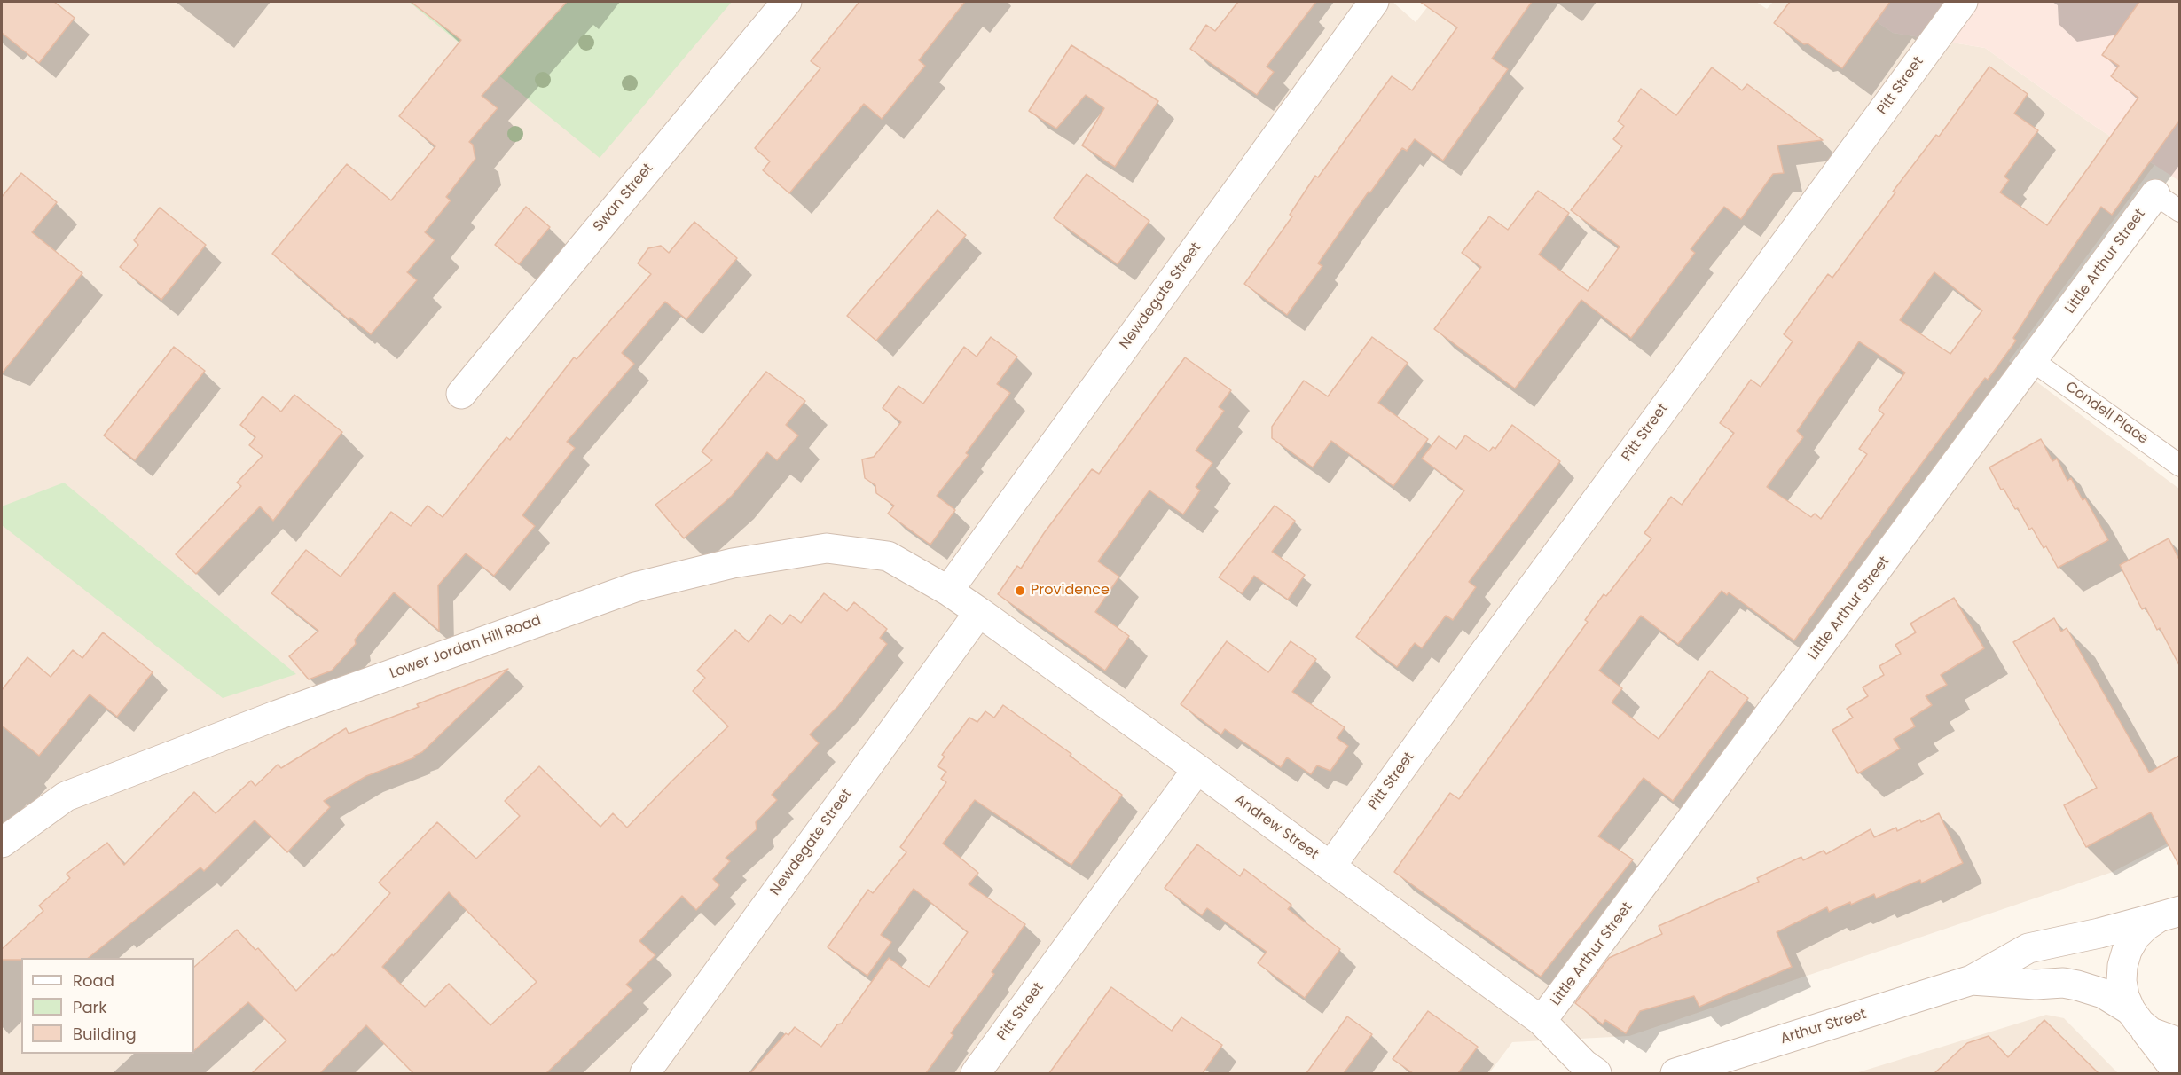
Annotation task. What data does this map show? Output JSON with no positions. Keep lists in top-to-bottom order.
{
  "streets": {
    "street": [
      "Pitt Street",
      "Swan Street",
      "Little Arthur Street",
      "Newdegate Street",
      "Lower Jordan Hill Road",
      "Andrew Street",
      "Arthur Street"
    ],
    "lane": ["Condell Place"]
  },
  "crossings": [
    ["Pitt Street", "Andrew Street"],
    ["Little Arthur Street", "Condell Place"],
    ["Little Arthur Street", "Andrew Street"],
    ["Newdegate Street", "Lower Jordan Hill Road"],
    ["Newdegate Street", "Andrew Street"],
    ["Lower Jordan Hill Road", "Andrew Street"]
  ],
  "places": ["Providence"],
  "legend": ["Road", "Park", "Building"]
}
